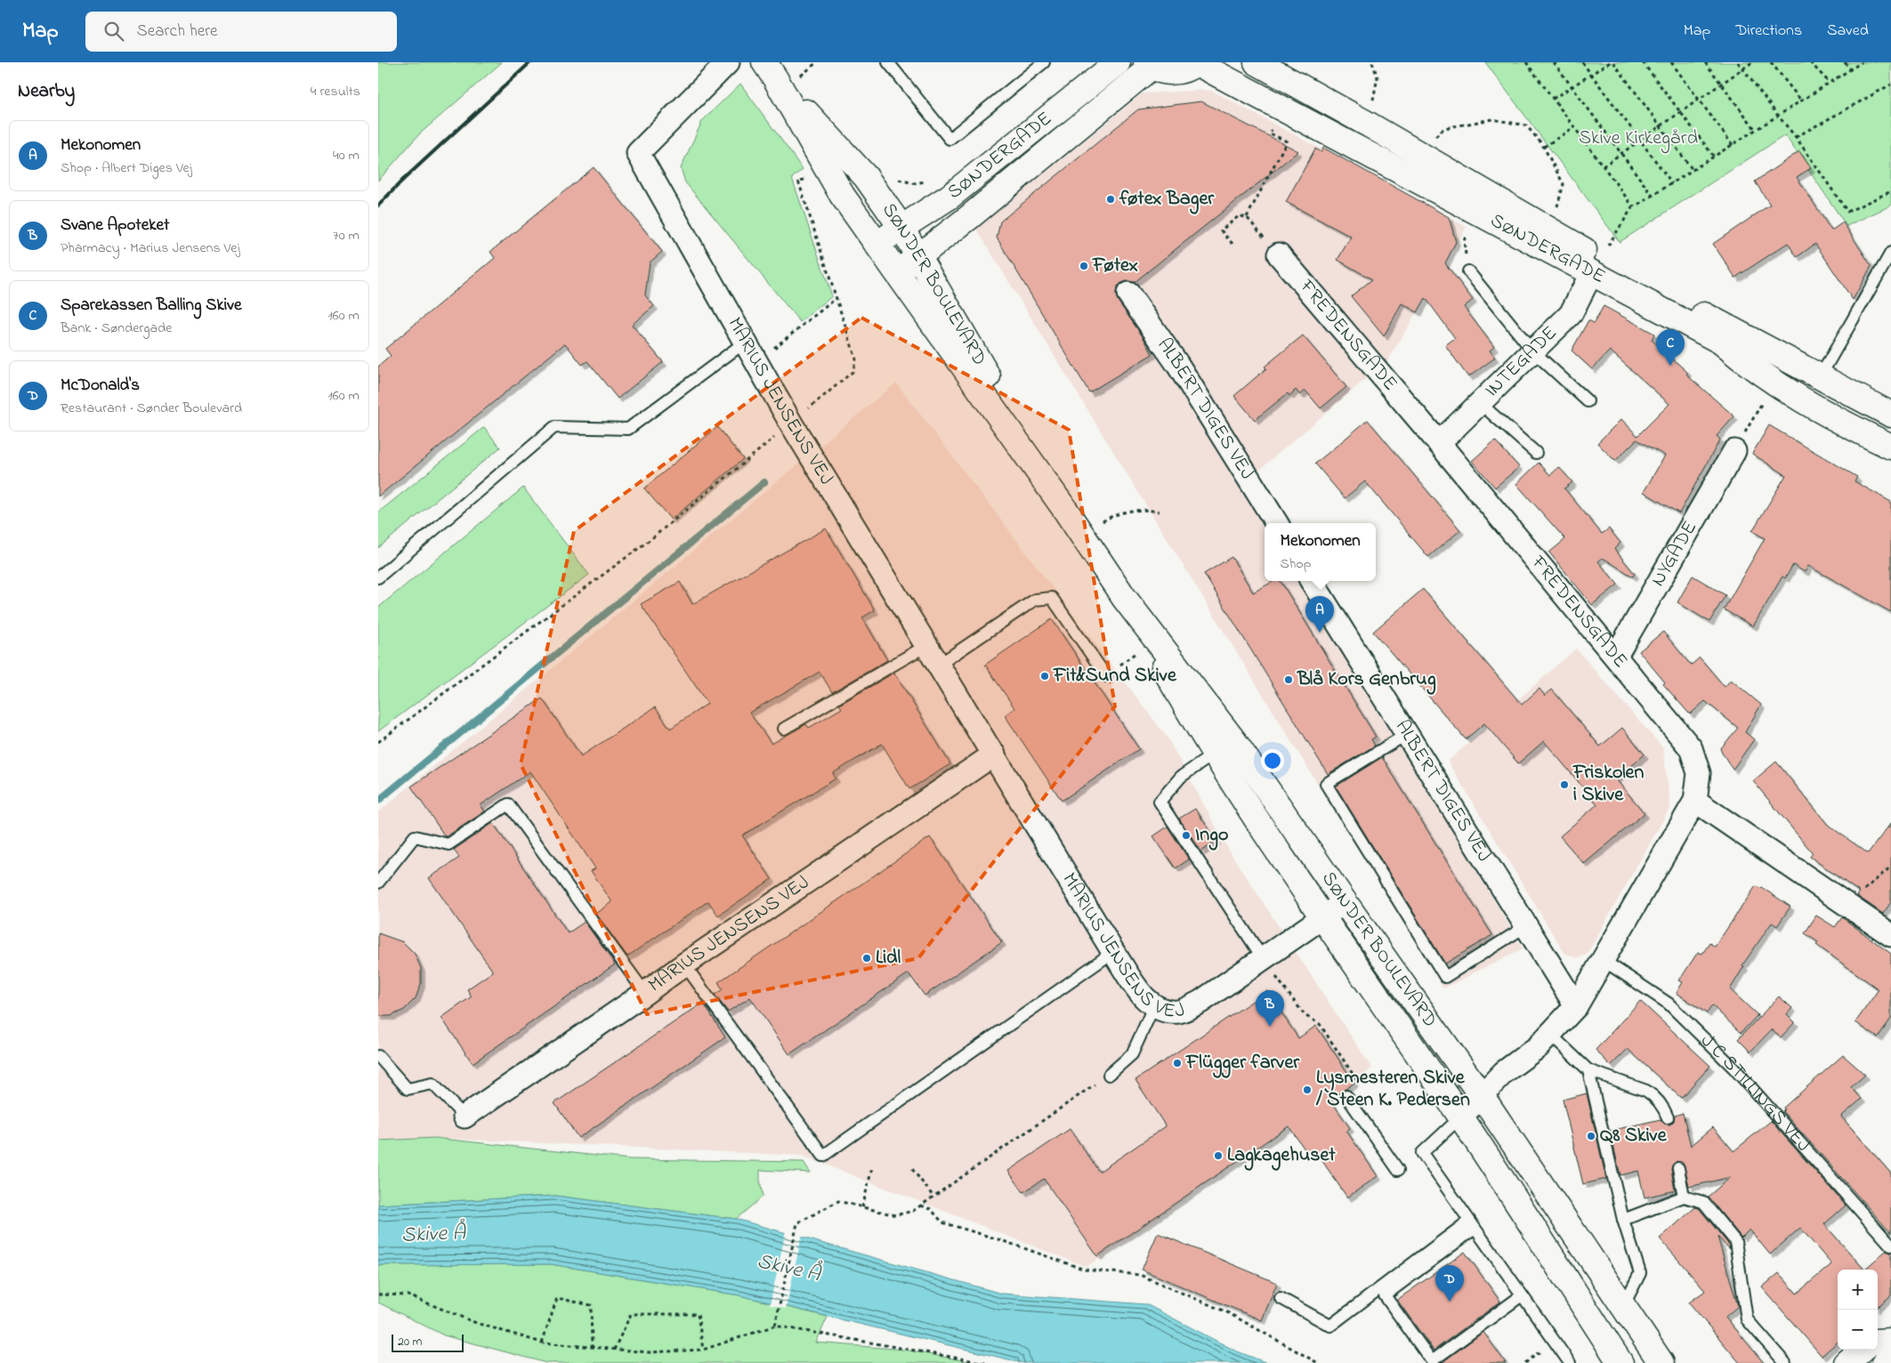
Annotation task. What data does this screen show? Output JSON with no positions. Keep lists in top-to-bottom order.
{
  "streets": {
    "street": [
      "SØNDERGADE",
      "SØNDER BOULEVARD",
      "FREDENSGADE",
      "INTEGADE",
      "MARIUS JENSENS VEJ",
      "ALBERT DIGES VEJ",
      "NYGADE"
    ],
    "lane": ["J C STILLINGS VEJ"]
  },
  "crossings": [
    ["SØNDERGADE", "SØNDER BOULEVARD"],
    ["SØNDERGADE", "INTEGADE"],
    ["SØNDER BOULEVARD", "MARIUS JENSENS VEJ"],
    ["FREDENSGADE", "INTEGADE"],
    ["FREDENSGADE", "NYGADE"]
  ],
  "water": ["Skive Å"],
  "parks": ["Skive Kirkegård"],
  "places": [
    "føtex Bager",
    "Føtex",
    "Fit&Sund Skive",
    "Blå Kors Genbrug",
    "Friskolen i Skive",
    "Ingo",
    "Lidl",
    "Flügger farver",
    "Lysmesteren Skive / Steen K. Pedersen",
    "Q8 Skive",
    "Lagkagehuset"
  ],
  "scale_bar": "20 m",
  "page": {
    "header": "Map",
    "search": "Search here",
    "nav": ["Map", "Directions", "Saved"],
    "heading": ["Nearby", "4 results"],
    "list": [
      {
        "mark": "A",
        "name": "Mekonomen",
        "note": "Shop · Albert Diges Vej",
        "value": "40 m"
      },
      {
        "mark": "B",
        "name": "Svane Apoteket",
        "note": "Pharmacy · Marius Jensens Vej",
        "value": "70 m"
      },
      {
        "mark": "C",
        "name": "Sparekassen Balling Skive",
        "note": "Bank · Søndergade",
        "value": "160 m"
      },
      {
        "mark": "D",
        "name": "McDonald's",
        "note": "Restaurant · Sønder Boulevard",
        "value": "160 m"
      }
    ],
    "pins": [
      "C",
      "A",
      "B",
      "D"
    ],
    "popup": ["Mekonomen", "Shop"],
    "map_buttons": ["+", "−"],
    "scale": "20 m"
  }
}
